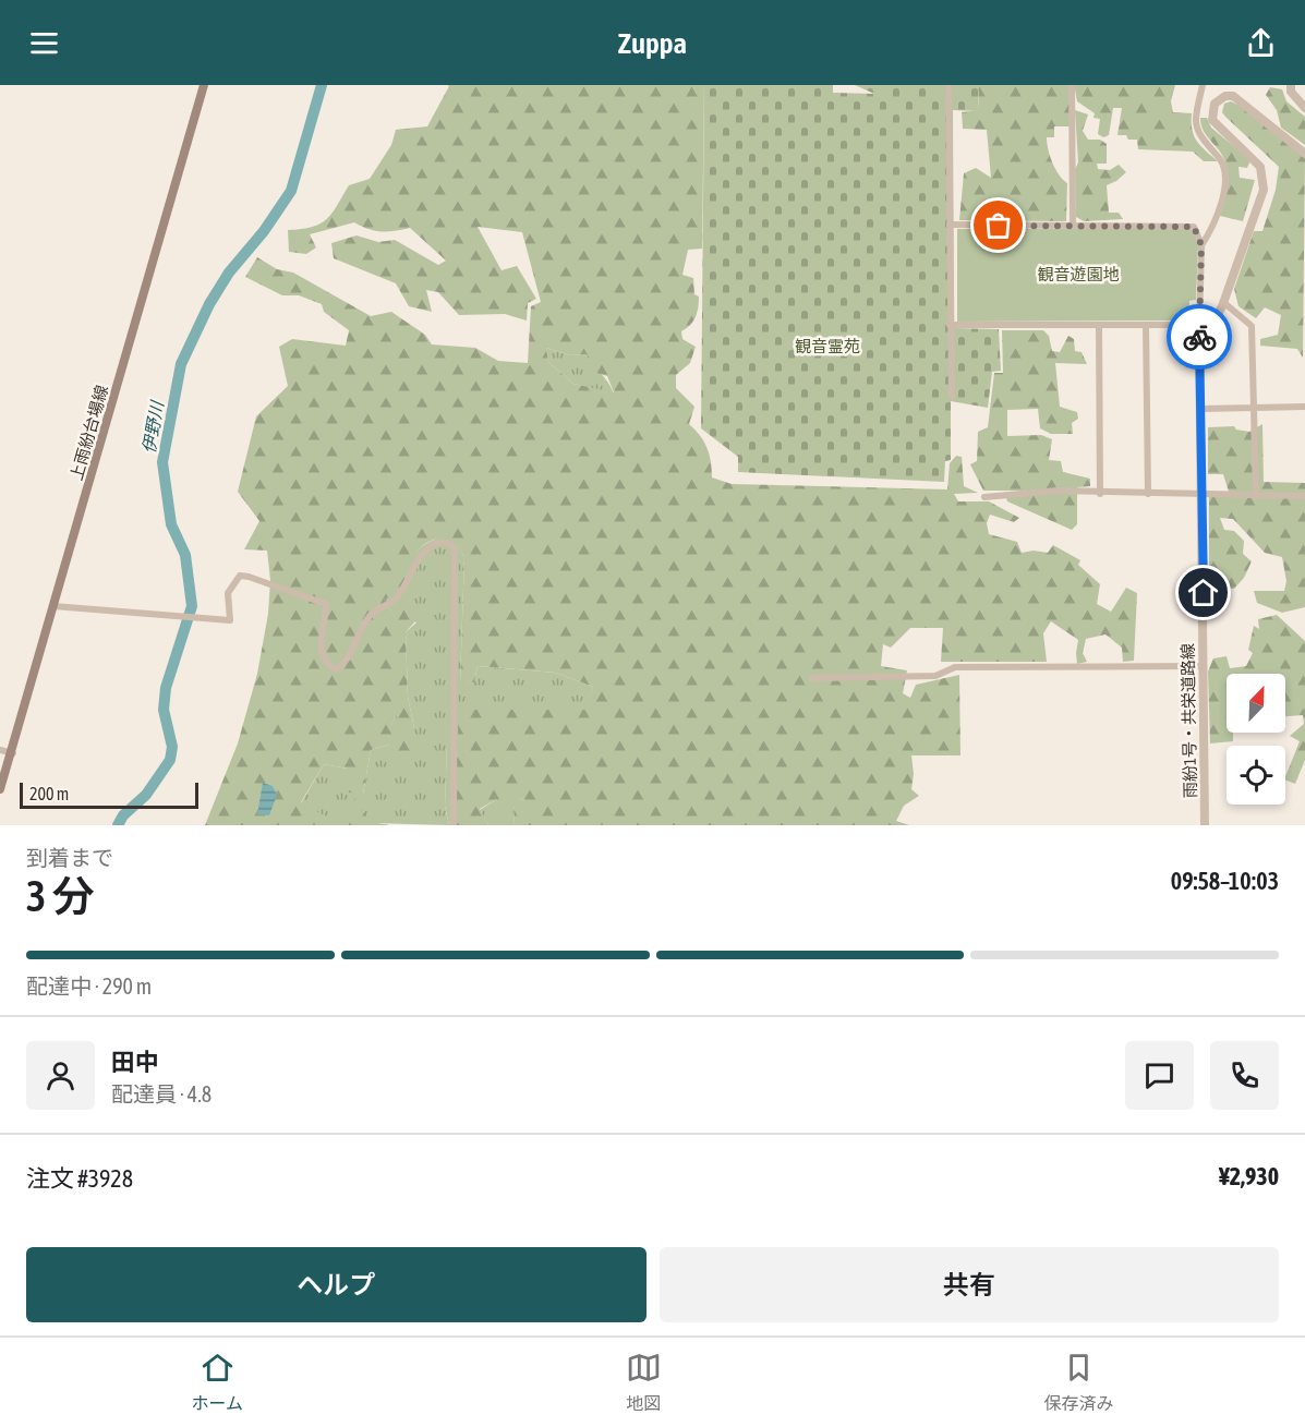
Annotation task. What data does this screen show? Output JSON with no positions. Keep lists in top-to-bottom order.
{
  "streets": {
    "main road": ["上雨紛台場線"],
    "street": ["雨紛1号・共栄道路線"]
  },
  "water": ["伊野川"],
  "parks": ["観音遊園地", "観音霊苑"],
  "scale_bar": "200 m",
  "north": "top right",
  "page": {
    "header": "Zuppa",
    "scale": "200 m",
    "heading": ["3 分", "到着まで", "09:58–10:03"],
    "panel": [
      "田中",
      "配達員 · 4.8",
      "注文 #3928",
      "¥2,930"
    ],
    "bar": "配達中 · 290 m",
    "buttons": ["ヘルプ", "共有"],
    "tabs": ["ホーム", "地図", "保存済み"]
  }
}
